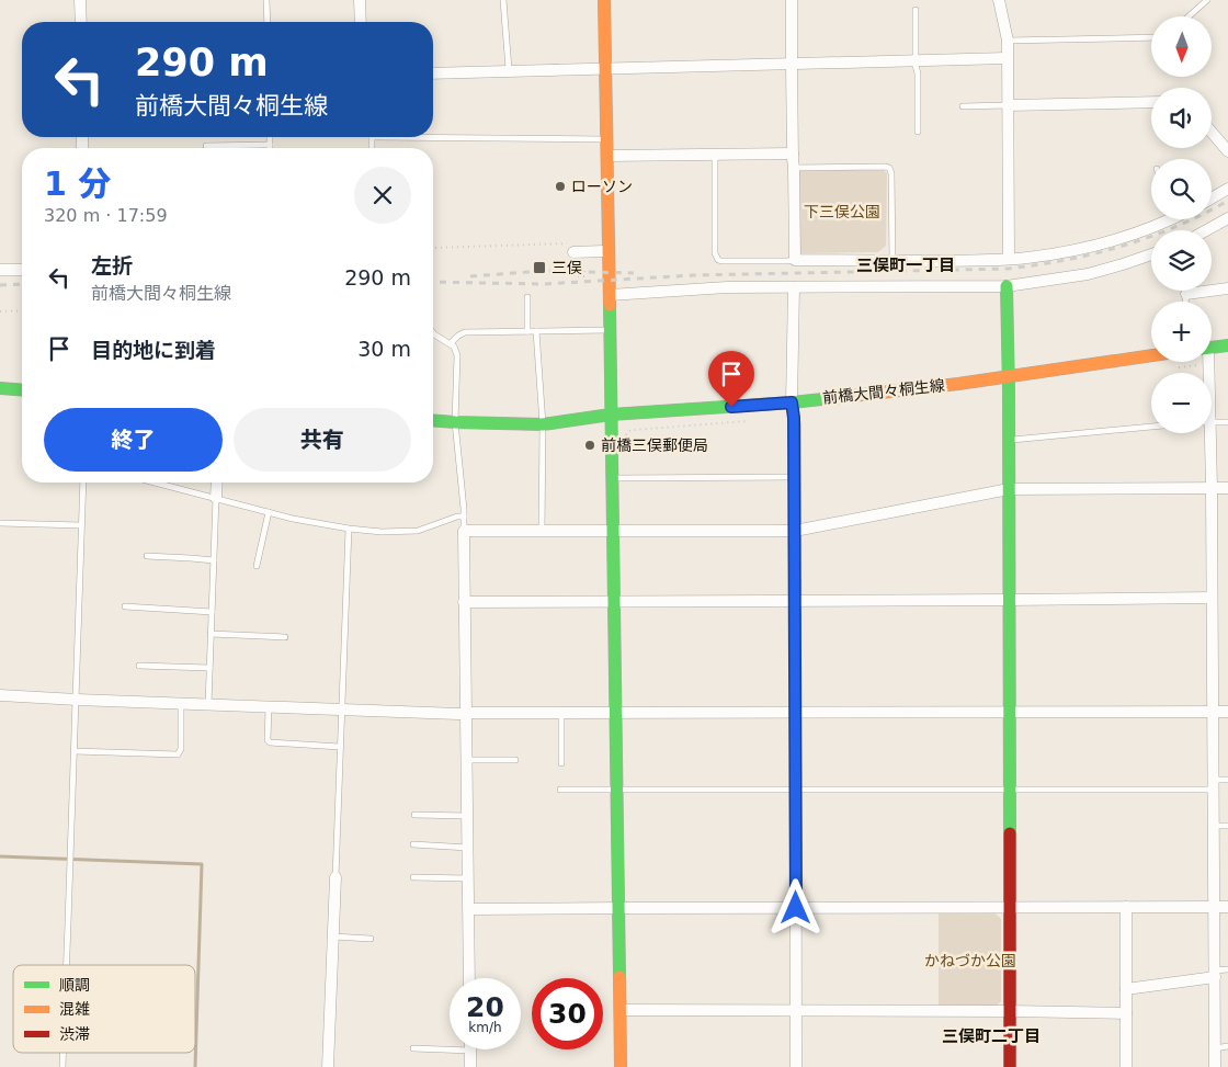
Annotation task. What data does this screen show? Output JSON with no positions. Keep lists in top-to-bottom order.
{
  "streets": {
    "street": ["前橋大間々桐生線"]
  },
  "districts": ["三俣町一丁目", "三俣町二丁目"],
  "parks": ["下三俣公園", "かねづか公園"],
  "places": {
    "other": ["ローソン", "前橋三俣郵便局"],
    "transit": ["三俣"]
  },
  "legend": ["順調", "混雑", "渋滞"],
  "north": "bottom",
  "page": {
    "map_buttons": ["+", "−"],
    "turn": ["290 m", "前橋大間々桐生線"],
    "heading": ["1 分", "320 m · 17:59"],
    "list": [
      {
        "name": "左折",
        "note": "前橋大間々桐生線",
        "value": "290 m"
      },
      {
        "name": "目的地に到着",
        "value": "30 m"
      }
    ],
    "buttons": ["終了", "共有"],
    "speed": "20 km/h",
    "limit": "30"
  }
}
